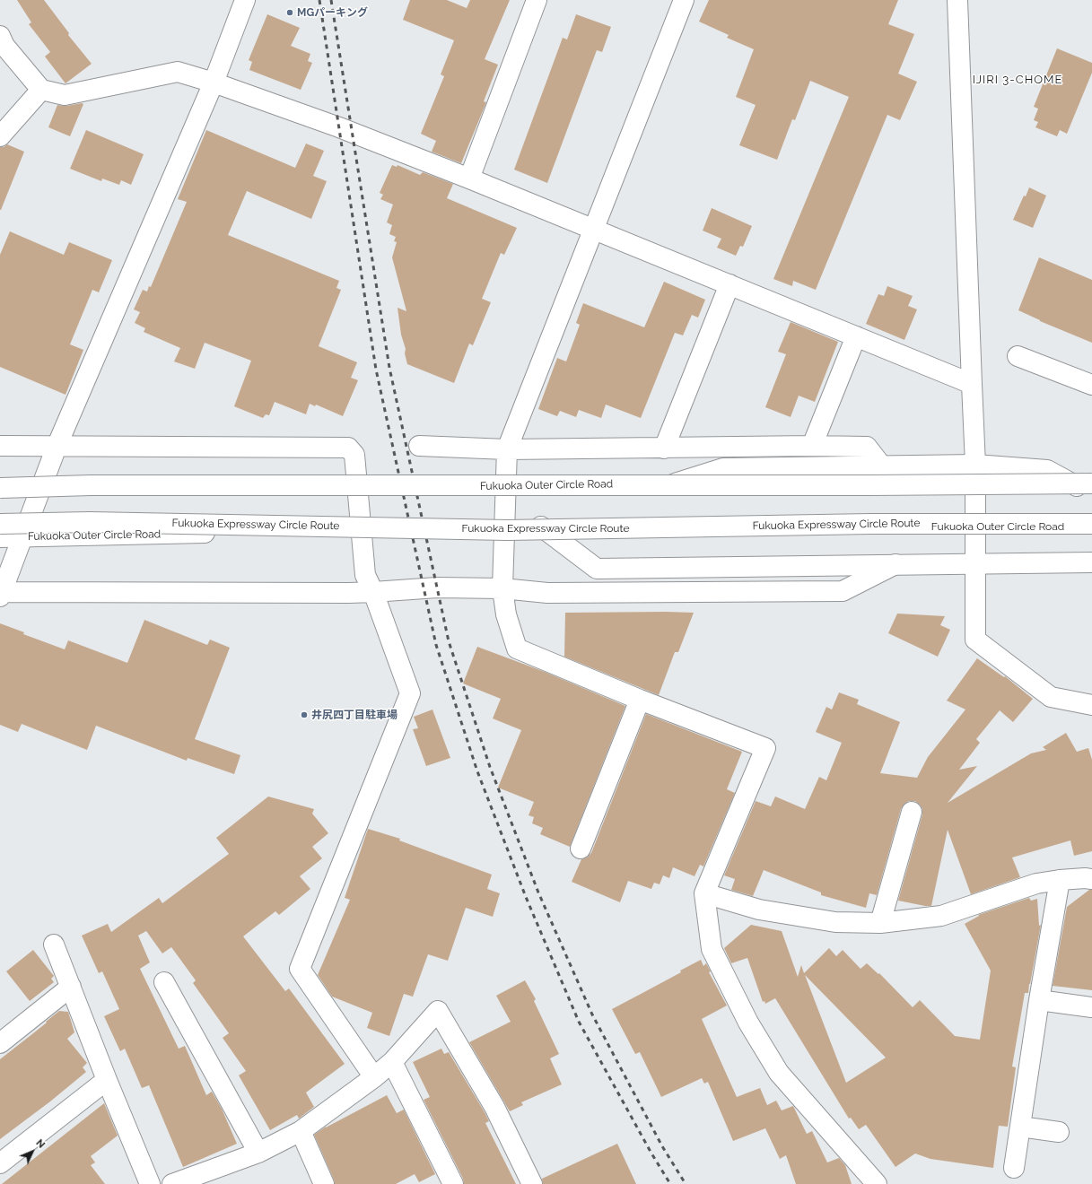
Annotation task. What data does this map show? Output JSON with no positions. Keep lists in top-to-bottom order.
{
  "streets": {
    "main road": ["Fukuoka Outer Circle Road", "Fukuoka Expressway Circle Route"]
  },
  "crossings": [
    ["Fukuoka Outer Circle Road", "Fukuoka Expressway Circle Route"]
  ],
  "districts": ["IJIRI 3-CHOME"],
  "places": ["MGパーキング", "井尻四丁目駐車場"],
  "north": "top right"
}
